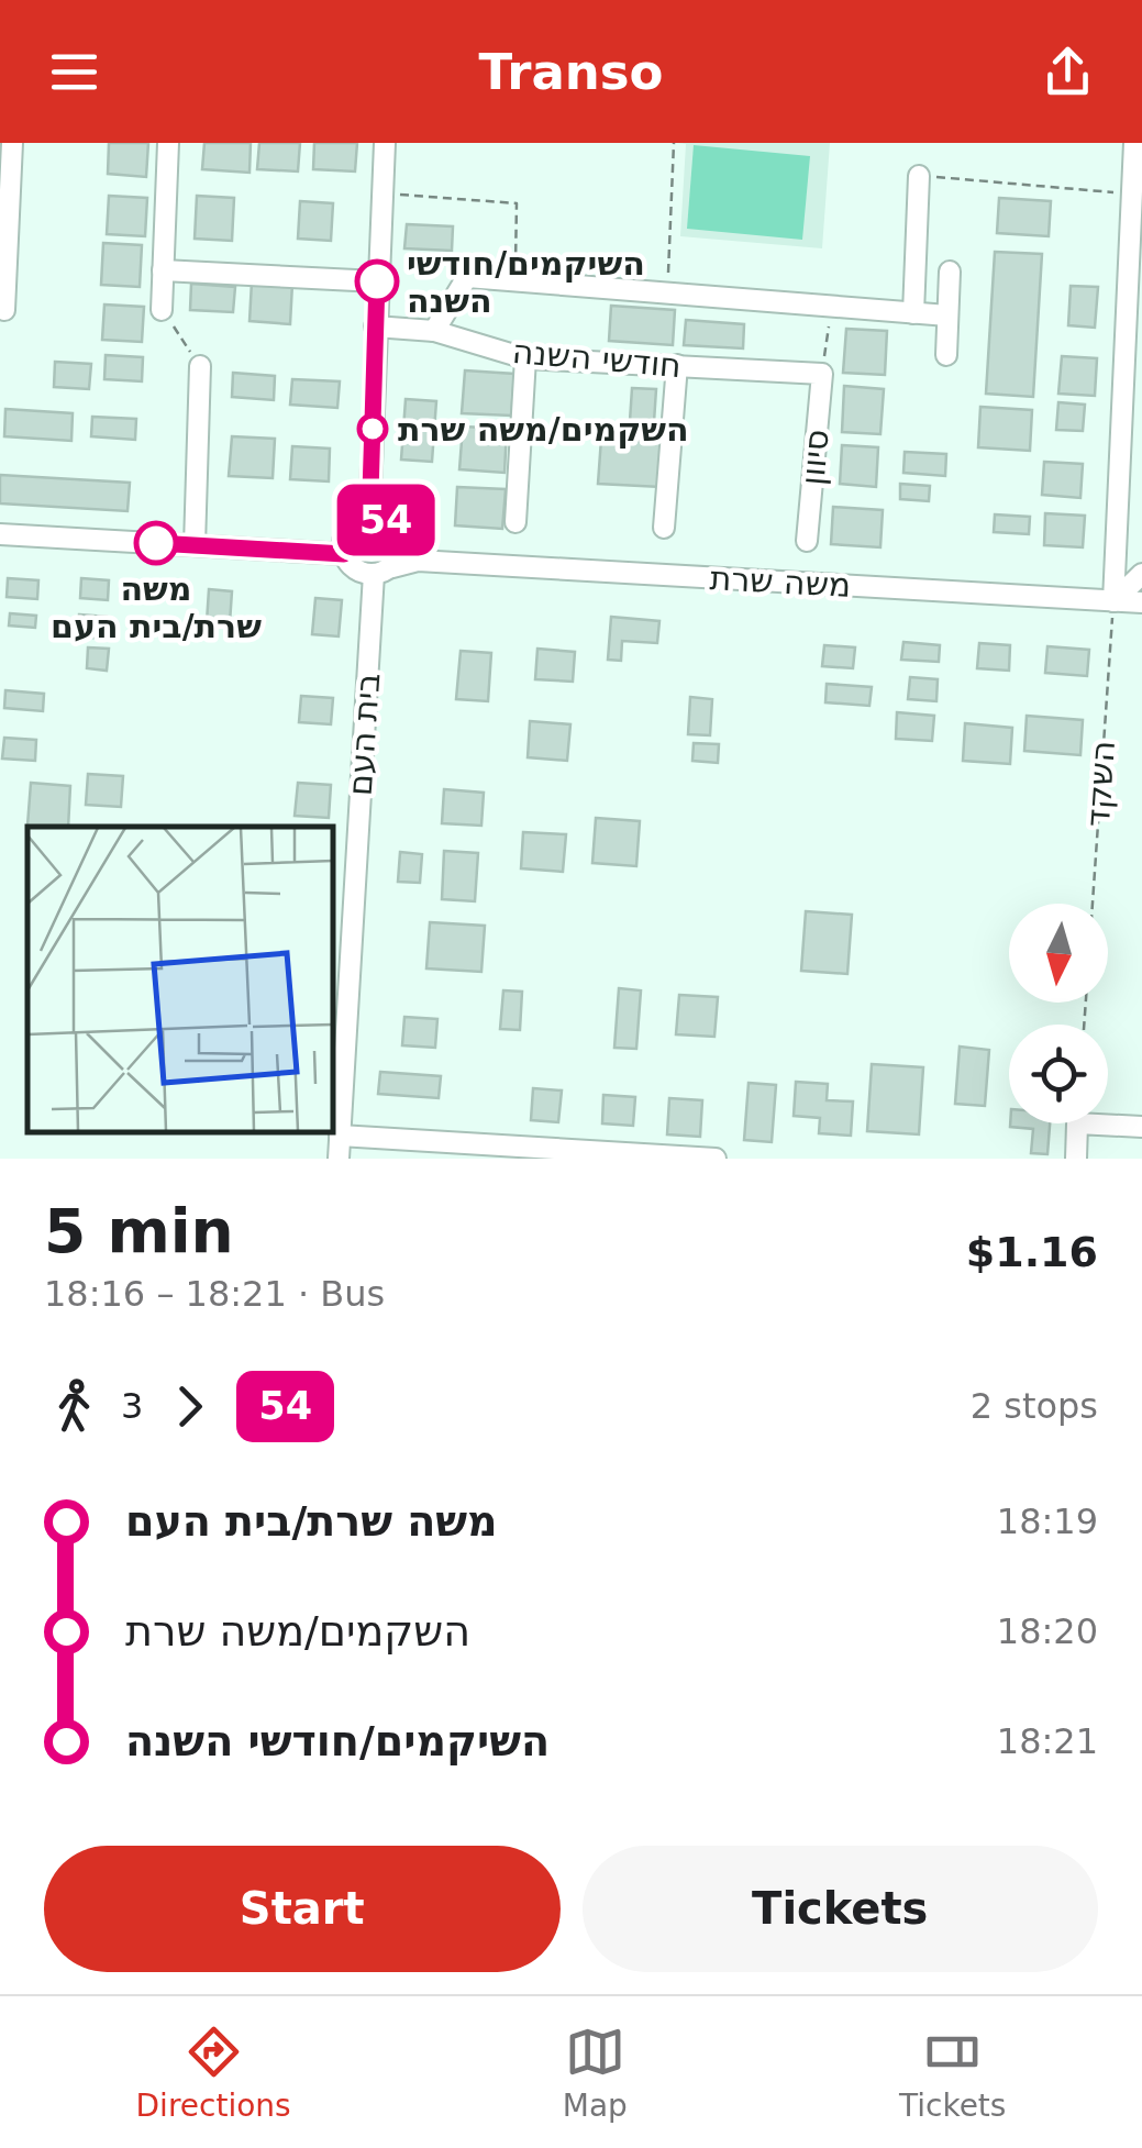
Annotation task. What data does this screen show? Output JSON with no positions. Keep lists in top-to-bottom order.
{
  "streets": {
    "street": [
      "חודשי השנה",
      "סיוון",
      "משה שרת",
      "בית העם"
    ],
    "path": ["השקד"]
  },
  "crossings": [
    ["חודשי השנה", "סיוון"],
    ["משה שרת", "בית העם"],
    ["משה שרת", "השקד"]
  ],
  "places": ["השיקמים/חודשי השנה", "השקמים/משה שרת", "משה שרת/בית העם"],
  "lines": ["bus line 54"],
  "north": "bottom",
  "page": {
    "header": "Transo",
    "on_map": "54",
    "heading": ["5 min", "18:16 – 18:21 · Bus", "$1.16"],
    "legs": ["3", "54", "2 stops"],
    "list": [
      {
        "name": "משה שרת/בית העם",
        "value": "18:19"
      },
      {
        "name": "השקמים/משה שרת",
        "value": "18:20"
      },
      {
        "name": "השיקמים/חודשי השנה",
        "value": "18:21"
      }
    ],
    "buttons": ["Start", "Tickets"],
    "tabs": ["Directions", "Map", "Tickets"]
  }
}
